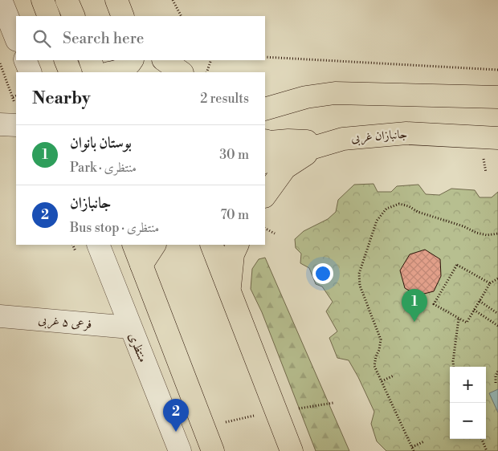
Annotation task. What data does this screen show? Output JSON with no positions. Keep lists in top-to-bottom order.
{
  "streets": {
    "main road": ["جانبازان غربی"],
    "street": ["فرعی ۵ غربی", "منتظری"]
  },
  "crossings": [
    ["فرعی ۵ غربی", "منتظری"]
  ],
  "page": {
    "search": "Search here",
    "heading": ["Nearby", "2 results"],
    "list": [
      {
        "mark": "1",
        "name": "بوستان بانوان",
        "note": "Park · منتظری",
        "value": "30 m"
      },
      {
        "mark": "2",
        "name": "جانبازان",
        "note": "Bus stop · منتظری",
        "value": "70 m"
      }
    ],
    "pins": ["1", "2"],
    "map_buttons": ["+", "−"]
  }
}
